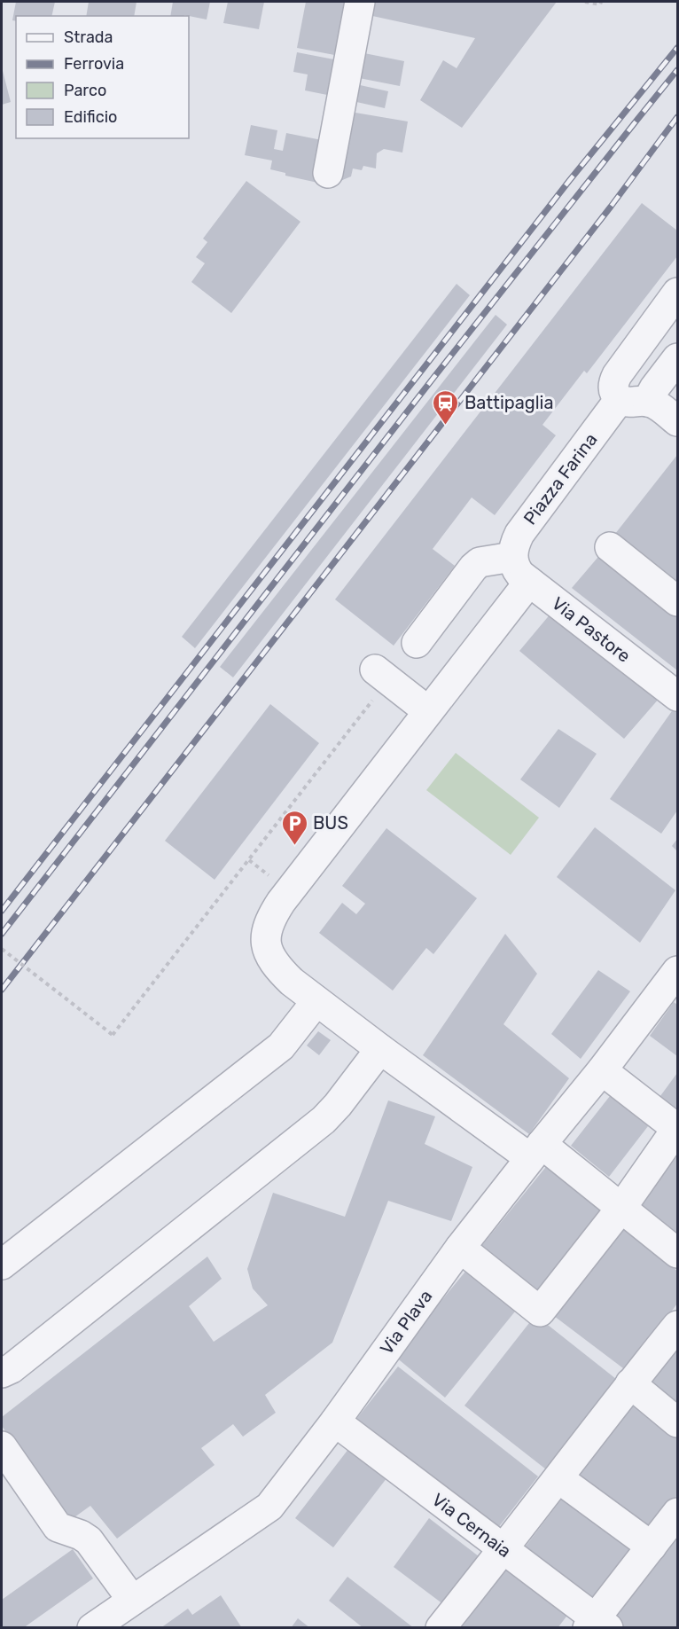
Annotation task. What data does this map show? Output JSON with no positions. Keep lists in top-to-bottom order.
{
  "streets": {
    "street": [
      "Piazza Farina",
      "Via Pastore",
      "Via Plava",
      "Via Cernaia"
    ]
  },
  "crossings": [
    ["Piazza Farina", "Via Pastore"],
    ["Via Plava", "Via Cernaia"]
  ],
  "places": {
    "station": ["Battipaglia"],
    "parking": ["BUS"]
  },
  "legend": [
    "Strada",
    "Ferrovia",
    "Parco",
    "Edificio"
  ]
}
